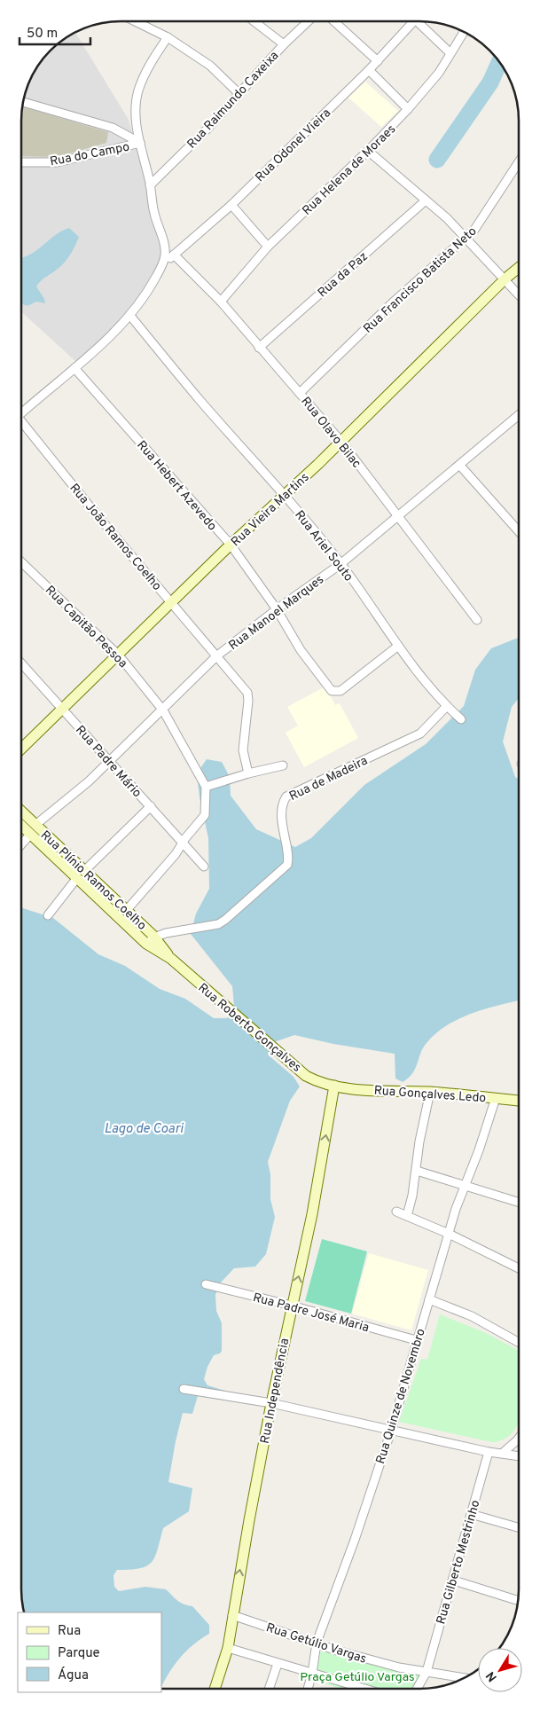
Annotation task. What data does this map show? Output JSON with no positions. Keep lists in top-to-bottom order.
{
  "streets": {
    "main road": [
      "Rua Vieira Martins",
      "Rua Plínio Ramos Coelho",
      "Rua Roberto Gonçalves",
      "Rua Gonçalves Ledo",
      "Rua Independência"
    ],
    "street": [
      "Rua Raimundo Caxeixa",
      "Rua Odonel Vieira",
      "Rua do Campo",
      "Rua Helena de Moraes",
      "Rua da Paz",
      "Rua Francisco Batista Neto",
      "Rua Olavo Bilac",
      "Rua Hebert Azevedo",
      "Rua João Ramos Coelho",
      "Rua Ariel Souto",
      "Rua Manoel Marques",
      "Rua Capitão Pessoa",
      "Rua Padre Mário",
      "Rua de Madeira",
      "Rua Padre José Maria",
      "Rua Quinze de Novembro",
      "Rua Gilberto Mestrinho",
      "Rua Getúlio Vargas"
    ]
  },
  "crossings": [
    ["Rua Odonel Vieira", "Rua Olavo Bilac"],
    ["Rua Helena de Moraes", "Rua Olavo Bilac"],
    ["Rua da Paz", "Rua Olavo Bilac"],
    ["Rua Francisco Batista Neto", "Rua Olavo Bilac"],
    ["Rua Olavo Bilac", "Rua Vieira Martins"],
    ["Rua Olavo Bilac", "Rua Manoel Marques"],
    ["Rua Hebert Azevedo", "Rua Vieira Martins"],
    ["Rua Hebert Azevedo", "Rua Ariel Souto"],
    ["Rua Hebert Azevedo", "Rua Manoel Marques"],
    ["Rua Vieira Martins", "Rua João Ramos Coelho"],
    ["Rua Vieira Martins", "Rua Ariel Souto"],
    ["Rua Vieira Martins", "Rua Capitão Pessoa"],
    ["Rua Vieira Martins", "Rua Padre Mário"],
    ["Rua João Ramos Coelho", "Rua Manoel Marques"],
    ["Rua Ariel Souto", "Rua Manoel Marques"],
    ["Rua Ariel Souto", "Rua de Madeira"],
    ["Rua Manoel Marques", "Rua Capitão Pessoa"],
    ["Rua Manoel Marques", "Rua Padre Mário"],
    ["Rua Manoel Marques", "Rua Plínio Ramos Coelho"],
    ["Rua de Madeira", "Rua Plínio Ramos Coelho"],
    ["Rua de Madeira", "Rua Roberto Gonçalves"],
    ["Rua Plínio Ramos Coelho", "Rua Roberto Gonçalves"],
    ["Rua Roberto Gonçalves", "Rua Gonçalves Ledo"],
    ["Rua Roberto Gonçalves", "Rua Independência"],
    ["Rua Gonçalves Ledo", "Rua Independência"],
    ["Rua Gonçalves Ledo", "Rua Quinze de Novembro"],
    ["Rua Padre José Maria", "Rua Independência"],
    ["Rua Padre José Maria", "Rua Quinze de Novembro"],
    ["Rua Independência", "Rua Getúlio Vargas"],
    ["Rua Quinze de Novembro", "Rua Getúlio Vargas"],
    ["Rua Gilberto Mestrinho", "Rua Getúlio Vargas"]
  ],
  "one_way": ["Rua Independência"],
  "water": ["Lago de Coari"],
  "parks": ["Praça Getúlio Vargas"],
  "legend": ["Rua", "Parque", "Água"],
  "scale_bar": "50 m",
  "north": "bottom left"
}
